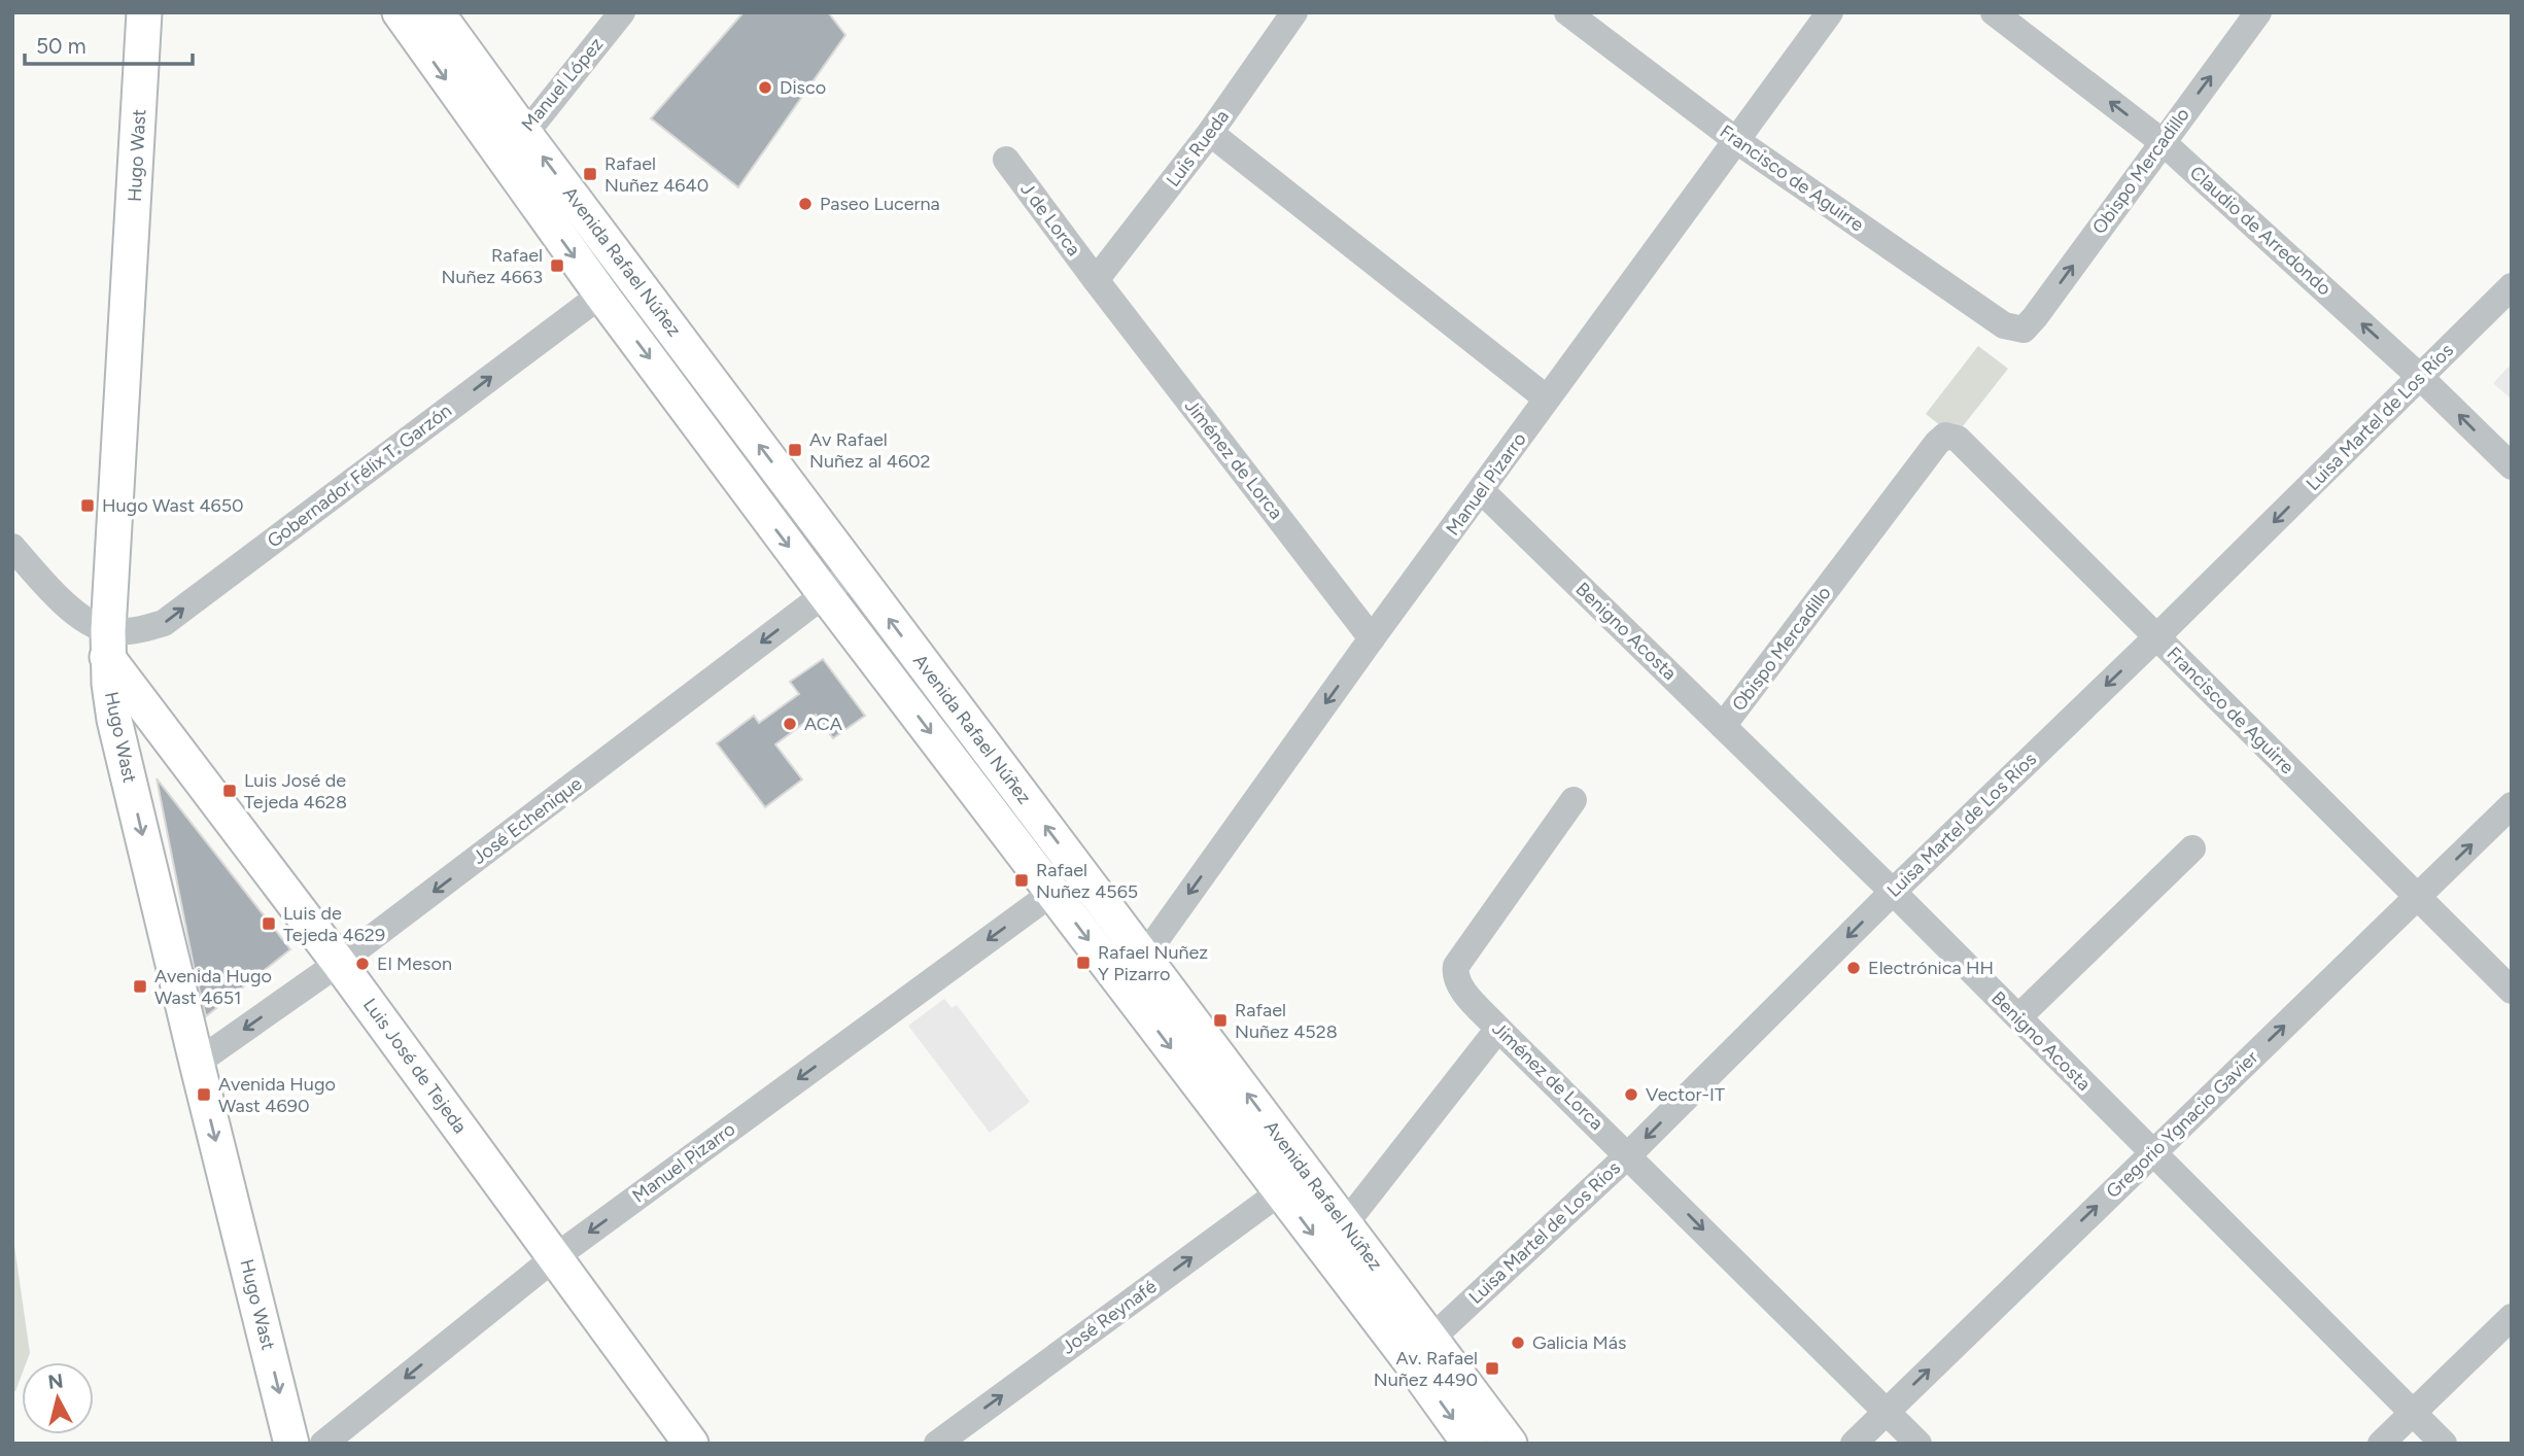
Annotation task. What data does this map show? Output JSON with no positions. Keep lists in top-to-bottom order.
{
  "streets": {
    "main road": ["Hugo Wast", "Avenida Rafael Núñez", "Luis José de Tejeda"],
    "street": [
      "Manuel López",
      "Luis Rueda",
      "Obispo Mercadillo",
      "Francisco de Aguirre",
      "J de Lorca",
      "Claudio de Arredondo",
      "Luisa Martel de Los Ríos",
      "Jiménez de Lorca",
      "Gobernador Félix T. Garzón",
      "Manuel Pizarro",
      "Benigno Acosta",
      "José Echenique",
      "Gregorio Ygnacio Gavier",
      "José Reynafé"
    ]
  },
  "crossings": [
    ["Manuel López", "Avenida Rafael Núñez"],
    ["Luis Rueda", "J de Lorca"],
    ["Luis Rueda", "Jiménez de Lorca"],
    ["Hugo Wast", "Gobernador Félix T. Garzón"],
    ["Hugo Wast", "José Echenique"],
    ["Hugo Wast", "Luis José de Tejeda"],
    ["Obispo Mercadillo", "Francisco de Aguirre"],
    ["Obispo Mercadillo", "Claudio de Arredondo"],
    ["Obispo Mercadillo", "Benigno Acosta"],
    ["Francisco de Aguirre", "Luisa Martel de Los Ríos"],
    ["Francisco de Aguirre", "Manuel Pizarro"],
    ["Francisco de Aguirre", "Gregorio Ygnacio Gavier"],
    ["J de Lorca", "Jiménez de Lorca"],
    ["Claudio de Arredondo", "Luisa Martel de Los Ríos"],
    ["Avenida Rafael Núñez", "Luisa Martel de Los Ríos"],
    ["Avenida Rafael Núñez", "Gobernador Félix T. Garzón"],
    ["Avenida Rafael Núñez", "Manuel Pizarro"],
    ["Avenida Rafael Núñez", "José Echenique"],
    ["Avenida Rafael Núñez", "José Reynafé"],
    ["Luisa Martel de Los Ríos", "Jiménez de Lorca"],
    ["Luisa Martel de Los Ríos", "Benigno Acosta"],
    ["Jiménez de Lorca", "Manuel Pizarro"],
    ["Jiménez de Lorca", "Gregorio Ygnacio Gavier"],
    ["Gobernador Félix T. Garzón", "Luis José de Tejeda"],
    ["Manuel Pizarro", "Benigno Acosta"],
    ["Manuel Pizarro", "Luis José de Tejeda"],
    ["Benigno Acosta", "Gregorio Ygnacio Gavier"],
    ["José Echenique", "Luis José de Tejeda"]
  ],
  "one_way": [
    "Hugo Wast",
    "Obispo Mercadillo",
    "Claudio de Arredondo",
    "Luisa Martel de Los Ríos",
    "Gobernador Félix T. Garzón",
    "Manuel Pizarro",
    "José Echenique",
    "Gregorio Ygnacio Gavier",
    "José Reynafé"
  ],
  "places": {
    "other": [
      "Disco",
      "Paseo Lucerna",
      "ACA",
      "El Meson",
      "Electrónica HH",
      "Vector-IT",
      "Galicia Más"
    ],
    "transit": [
      "Rafael Nuñez 4640",
      "Rafael Nuñez 4663",
      "Av Rafael Nuñez al 4602",
      "Hugo Wast 4650",
      "Luis José de Tejeda 4628",
      "Rafael Nuñez 4565",
      "Luis de Tejeda 4629",
      "Rafael Nuñez Y Pizarro",
      "Avenida Hugo Wast 4651",
      "Rafael Nuñez 4528",
      "Avenida Hugo Wast 4690",
      "Av. Rafael Nuñez 4490"
    ]
  },
  "scale_bar": "50 m",
  "north": "top"
}
